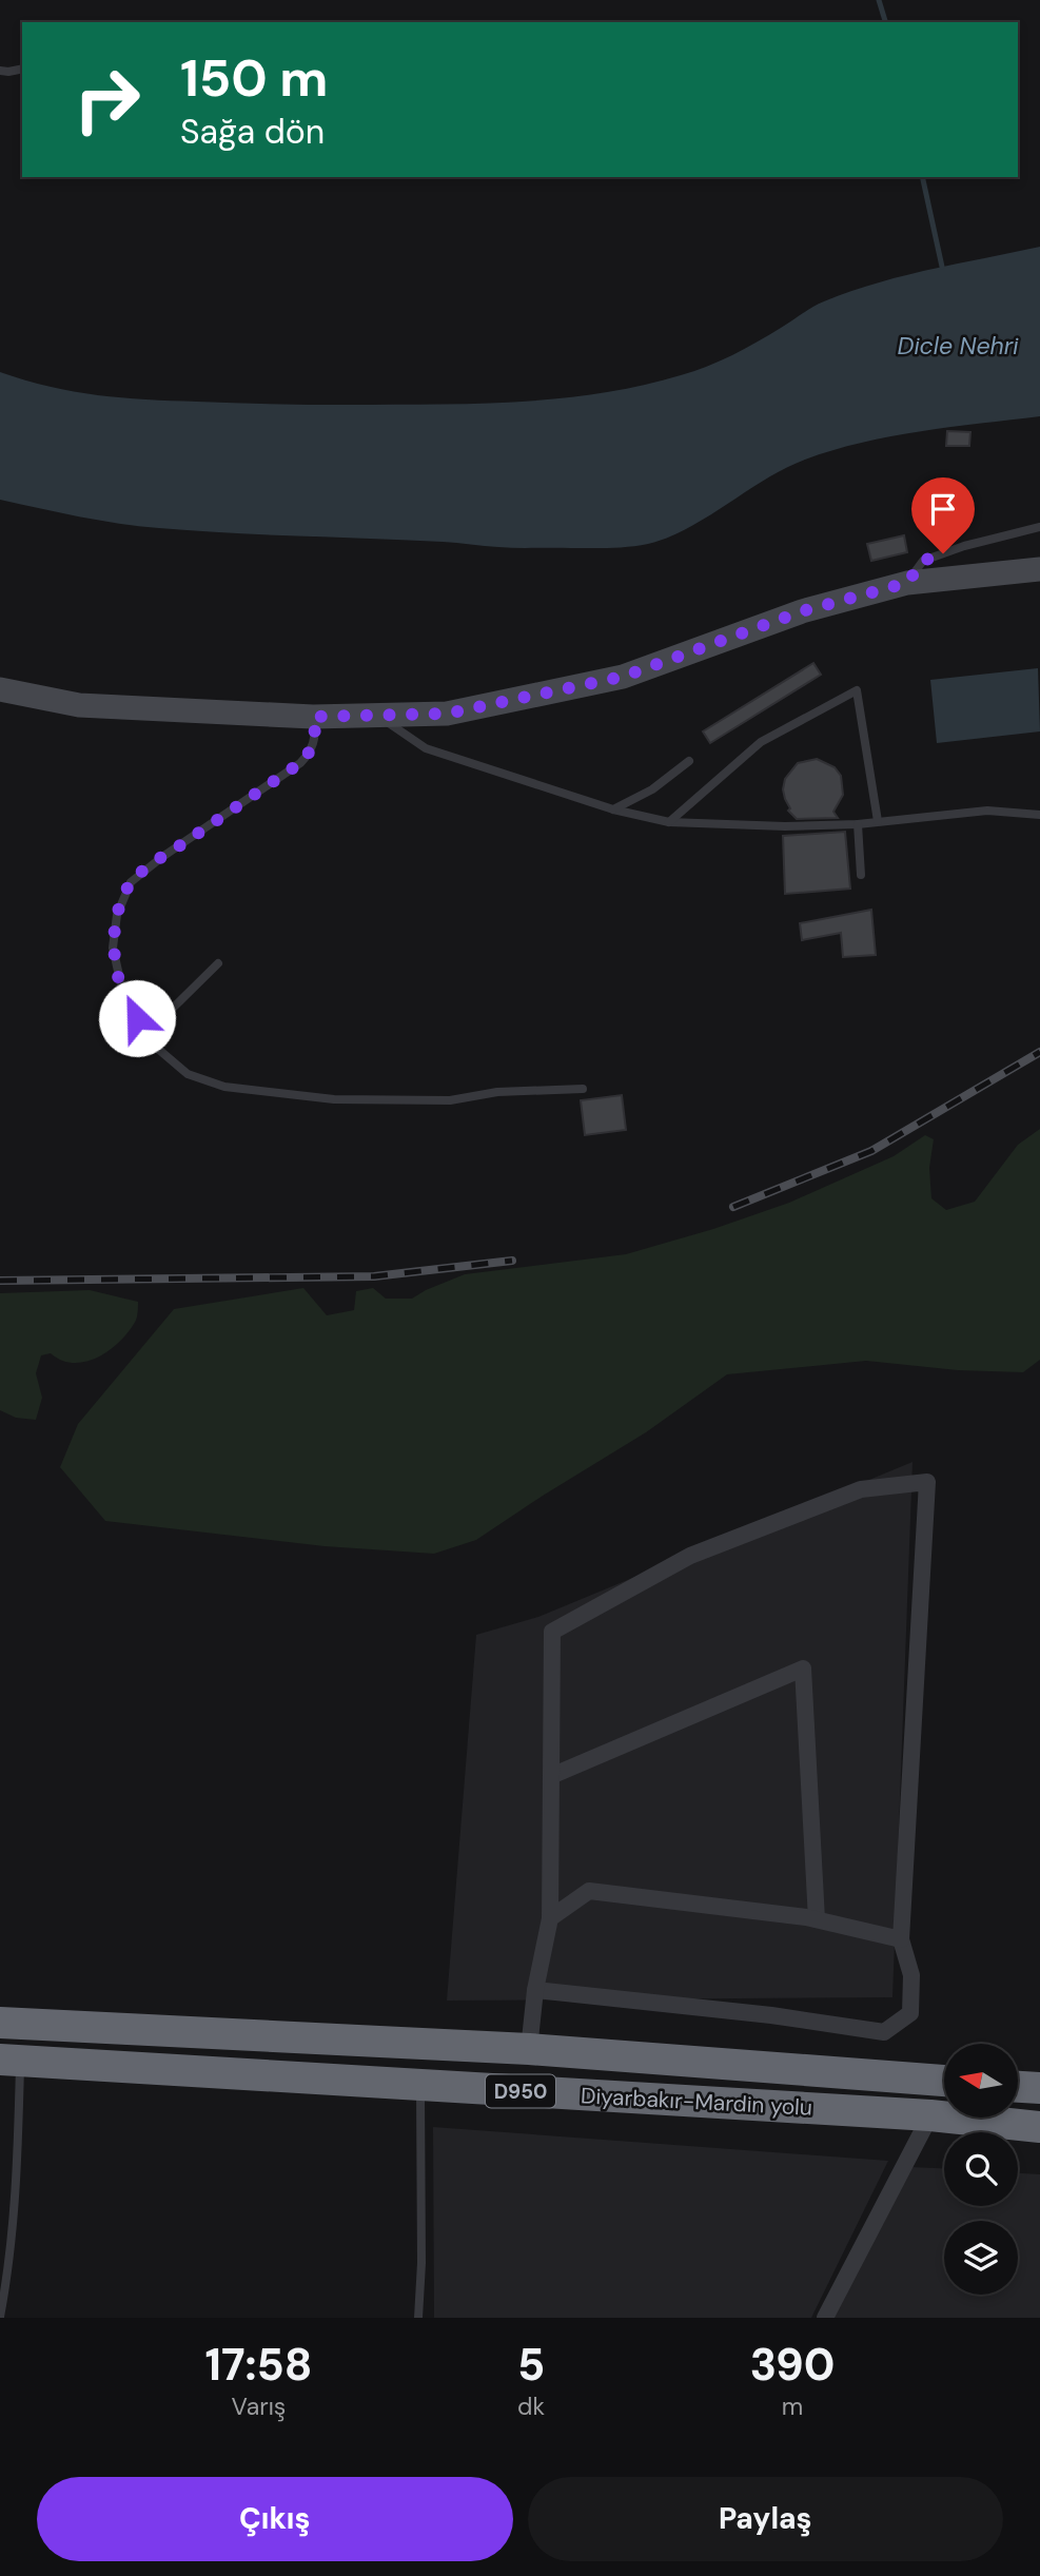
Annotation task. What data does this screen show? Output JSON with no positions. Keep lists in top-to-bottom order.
{
  "streets": {
    "highway": ["D950", "Diyarbakır-Mardin yolu"]
  },
  "water": ["Dicle Nehri"],
  "north": "left",
  "page": {
    "turn": ["150 m", "Sağa dön"],
    "eta": [
      "17:58",
      "Varış",
      "5",
      "dk",
      "390",
      "m"
    ],
    "buttons": ["Çıkış", "Paylaş"]
  }
}
